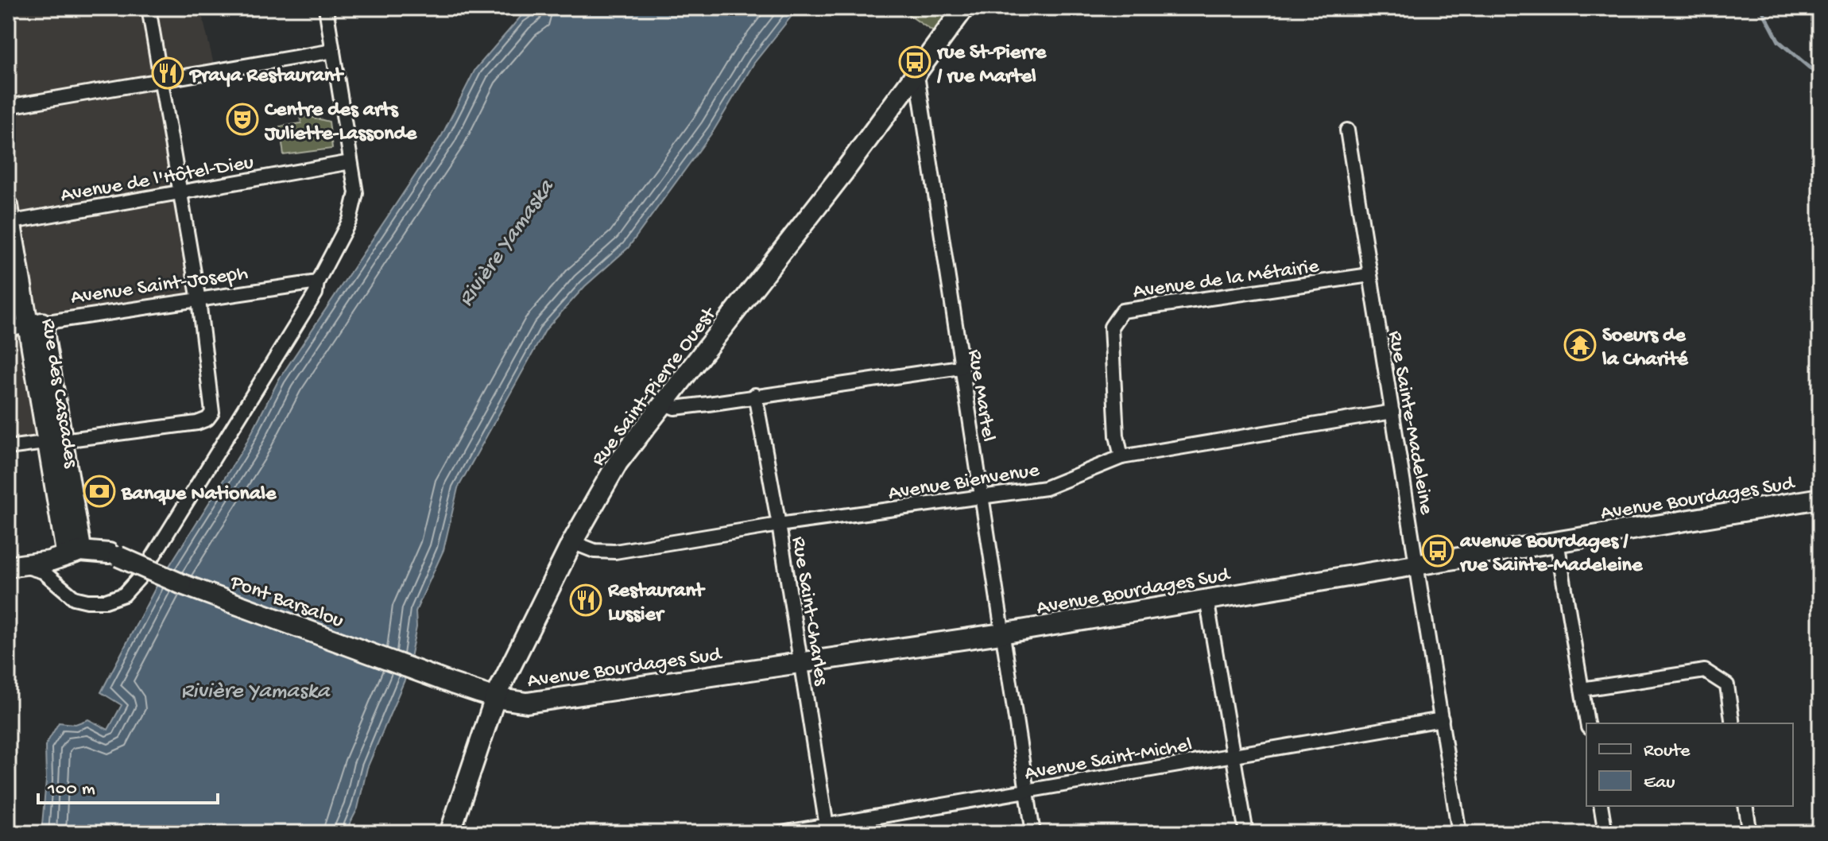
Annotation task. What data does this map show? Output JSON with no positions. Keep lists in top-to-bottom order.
{
  "streets": {
    "street": [
      "Avenue de l'Hôtel-Dieu",
      "Avenue de la Métairie",
      "Avenue Saint-Joseph",
      "Rue Saint-Pierre Ouest",
      "Rue des Cascades",
      "Rue Martel",
      "Rue Sainte-Madeleine",
      "Avenue Bienvenue",
      "Avenue Bourdages Sud",
      "Pont Barsalou",
      "Rue Saint-Charles",
      "Avenue Saint-Michel"
    ]
  },
  "crossings": [
    ["Avenue de l'Hôtel-Dieu", "Rue des Cascades"],
    ["Avenue de la Métairie", "Rue Sainte-Madeleine"],
    ["Avenue de la Métairie", "Avenue Bienvenue"],
    ["Avenue Saint-Joseph", "Rue des Cascades"],
    ["Rue Saint-Pierre Ouest", "Rue Martel"],
    ["Rue Saint-Pierre Ouest", "Avenue Bienvenue"],
    ["Rue Saint-Pierre Ouest", "Avenue Bourdages Sud"],
    ["Rue des Cascades", "Pont Barsalou"],
    ["Rue Martel", "Avenue Bienvenue"],
    ["Rue Martel", "Avenue Bourdages Sud"],
    ["Rue Martel", "Avenue Saint-Michel"],
    ["Rue Sainte-Madeleine", "Avenue Bienvenue"],
    ["Rue Sainte-Madeleine", "Avenue Bourdages Sud"],
    ["Rue Sainte-Madeleine", "Avenue Saint-Michel"],
    ["Avenue Bienvenue", "Rue Saint-Charles"],
    ["Avenue Bourdages Sud", "Pont Barsalou"],
    ["Avenue Bourdages Sud", "Rue Saint-Charles"],
    ["Rue Saint-Charles", "Avenue Saint-Michel"]
  ],
  "water": ["Rivière Yamaska"],
  "places": {
    "bus stop": ["rue St-Pierre / rue Martel", "avenue Bourdages / rue Sainte-Madeleine"],
    "restaurant": ["Praya Restaurant", "Restaurant Lussier"],
    "theatre": ["Centre des arts Juliette-Lassonde"],
    "temple": ["Soeurs de la Charité"],
    "bank": ["Banque Nationale"]
  },
  "legend": ["Route", "Eau"],
  "scale_bar": "100 m"
}
